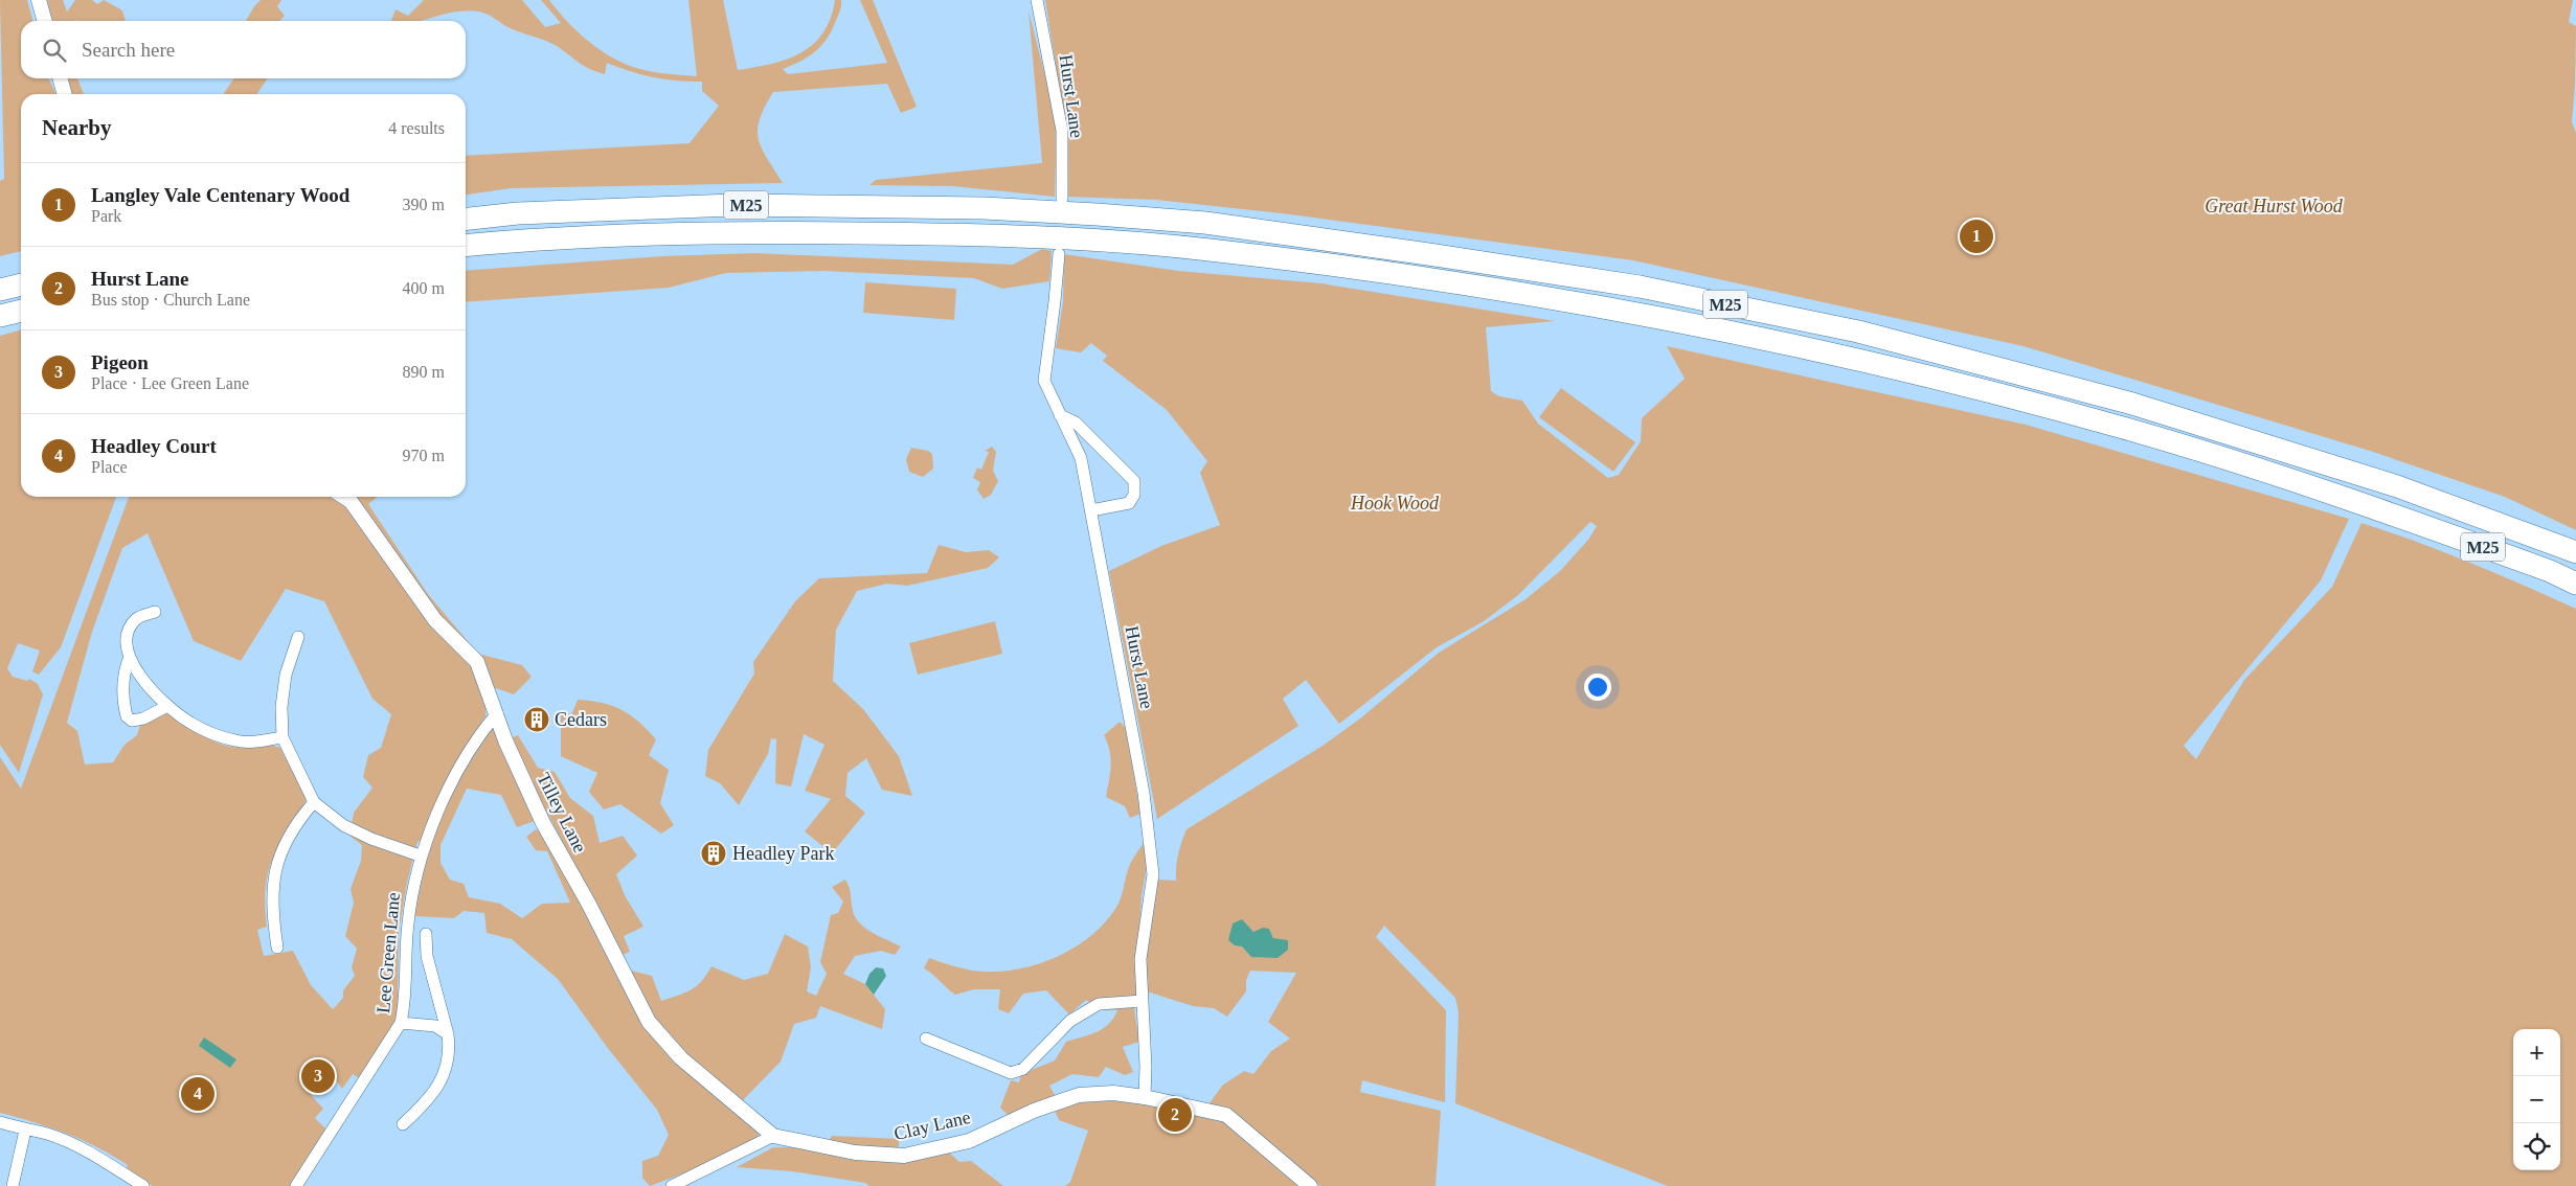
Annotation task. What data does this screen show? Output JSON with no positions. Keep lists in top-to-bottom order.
{
  "streets": {
    "highway": ["M25"],
    "street": [
      "Hurst Lane",
      "Tilley Lane",
      "Lee Green Lane",
      "Clay Lane"
    ]
  },
  "crossings": [
    ["Hurst Lane", "Clay Lane"],
    ["Tilley Lane", "Lee Green Lane"],
    ["Tilley Lane", "Clay Lane"]
  ],
  "parks": ["Great Hurst Wood", "Hook Wood"],
  "places": {
    "building": ["Cedars", "Headley Park"]
  },
  "page": {
    "search": "Search here",
    "heading": ["Nearby", "4 results"],
    "list": [
      {
        "mark": "1",
        "name": "Langley Vale Centenary Wood",
        "note": "Park",
        "value": "390 m"
      },
      {
        "mark": "2",
        "name": "Hurst Lane",
        "note": "Bus stop · Church Lane",
        "value": "400 m"
      },
      {
        "mark": "3",
        "name": "Pigeon",
        "note": "Place · Lee Green Lane",
        "value": "890 m"
      },
      {
        "mark": "4",
        "name": "Headley Court",
        "note": "Place",
        "value": "970 m"
      }
    ],
    "pins": [
      "1",
      "3",
      "4",
      "2"
    ],
    "map_buttons": ["+", "−"]
  }
}
